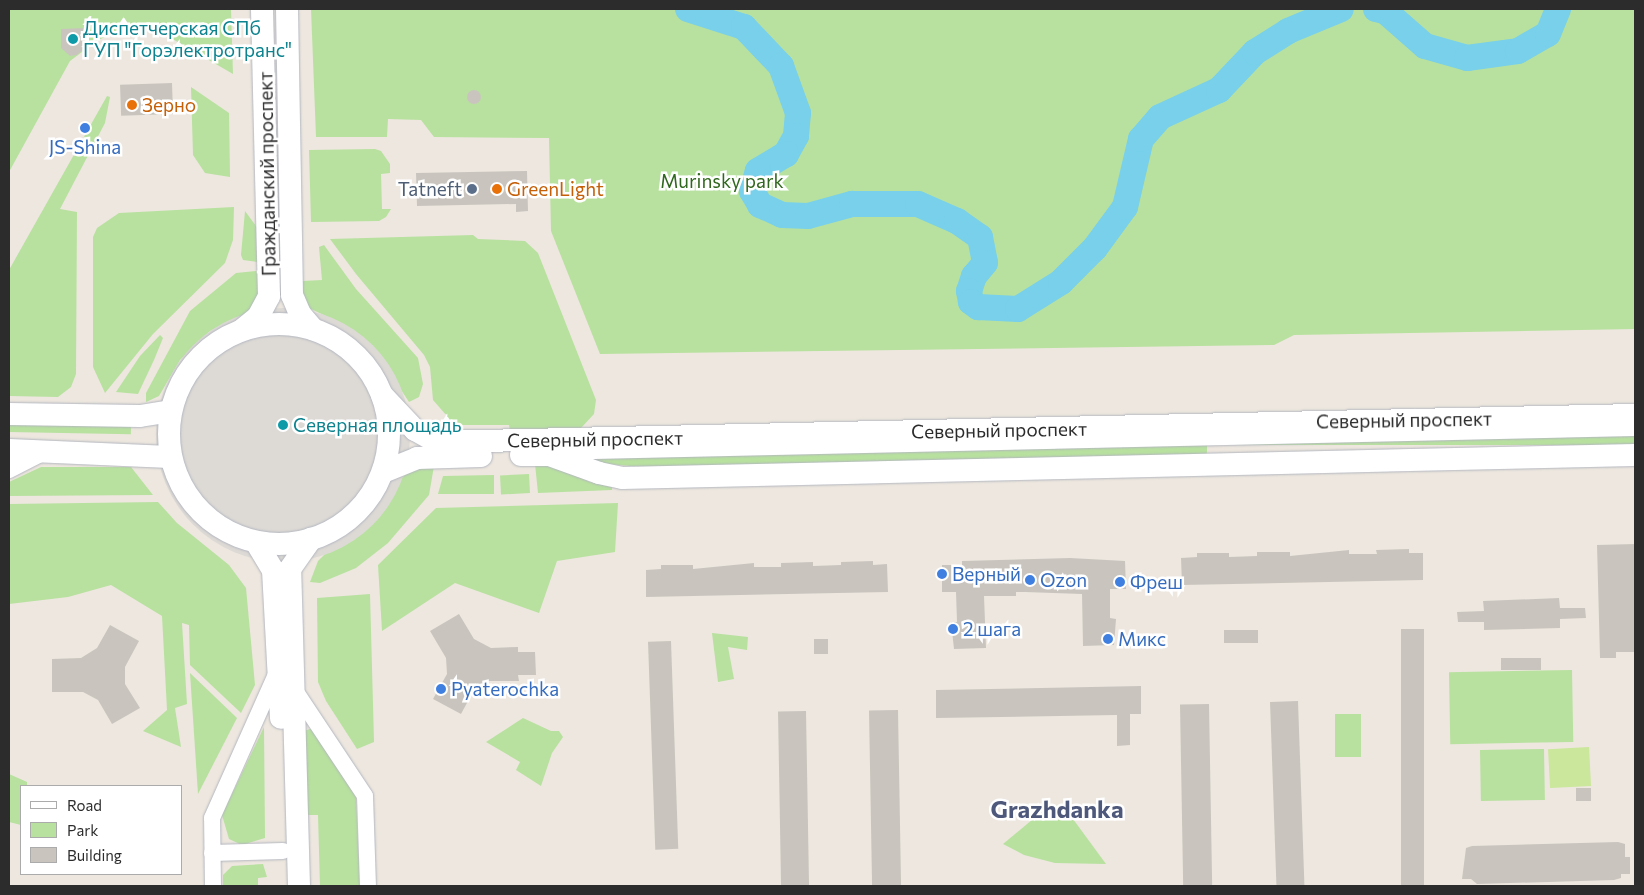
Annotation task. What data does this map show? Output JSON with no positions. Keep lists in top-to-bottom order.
{
  "streets": {
    "main road": ["Гражданский проспект", "Северный проспект"]
  },
  "districts": ["Grazhdanka"],
  "parks": ["Murinsky park"],
  "places": [
    "Диспетчерская СПб ГУП \"Горэлектротранс\"",
    "Зерно",
    "JS-Shina",
    "Tatneft",
    "GreenLight",
    "Северная площадь",
    "Верный",
    "Ozon",
    "Фреш",
    "2 шага",
    "Микс",
    "Pyaterochka"
  ],
  "legend": ["Road", "Park", "Building"]
}
